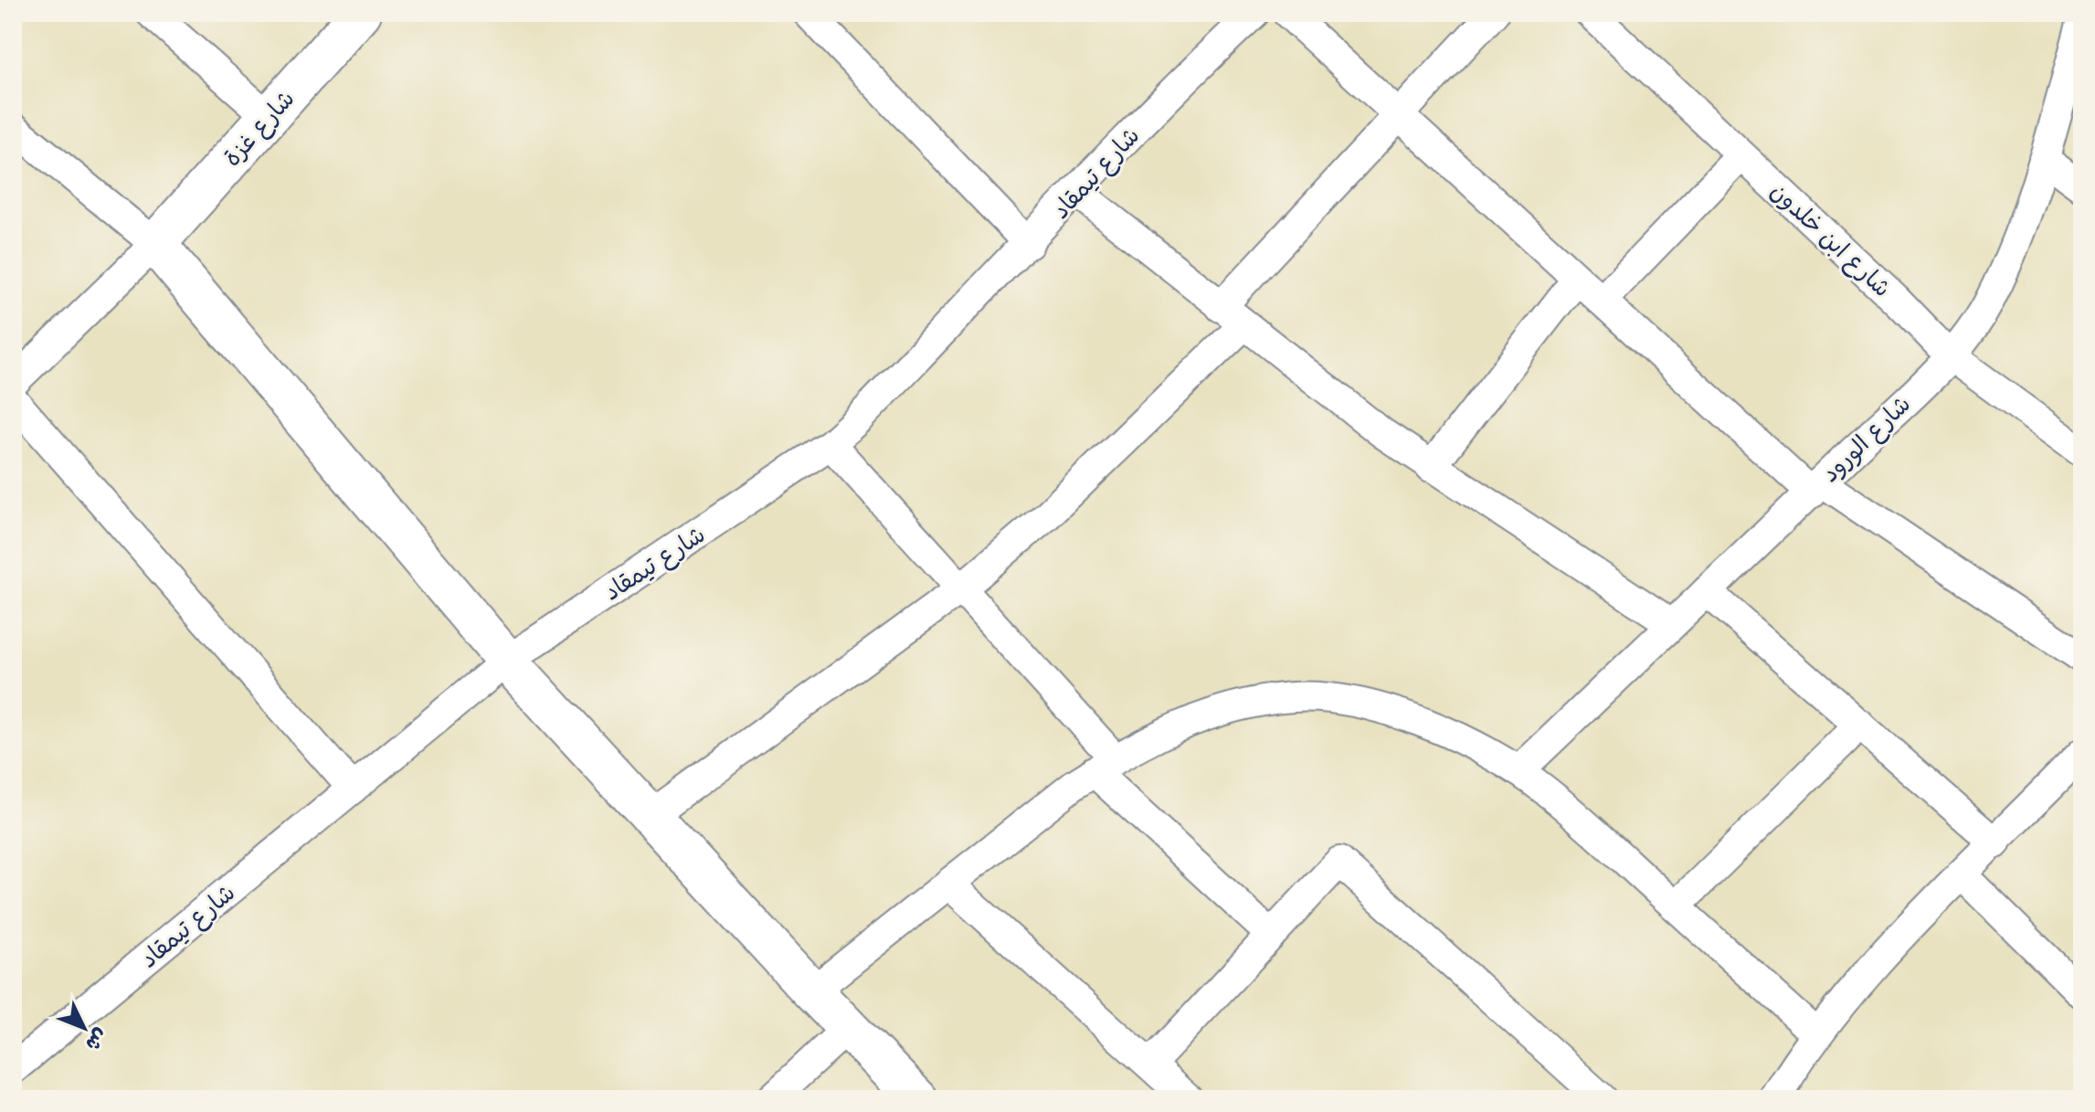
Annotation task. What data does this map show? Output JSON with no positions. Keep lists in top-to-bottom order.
{
  "streets": {
    "street": [
      "شارع غزة",
      "شارع تيمقاد",
      "شارع ابن خلدون",
      "شارع الورود"
    ]
  },
  "crossings": [
    ["شارع ابن خلدون", "شارع الورود"]
  ],
  "north": "bottom right"
}
